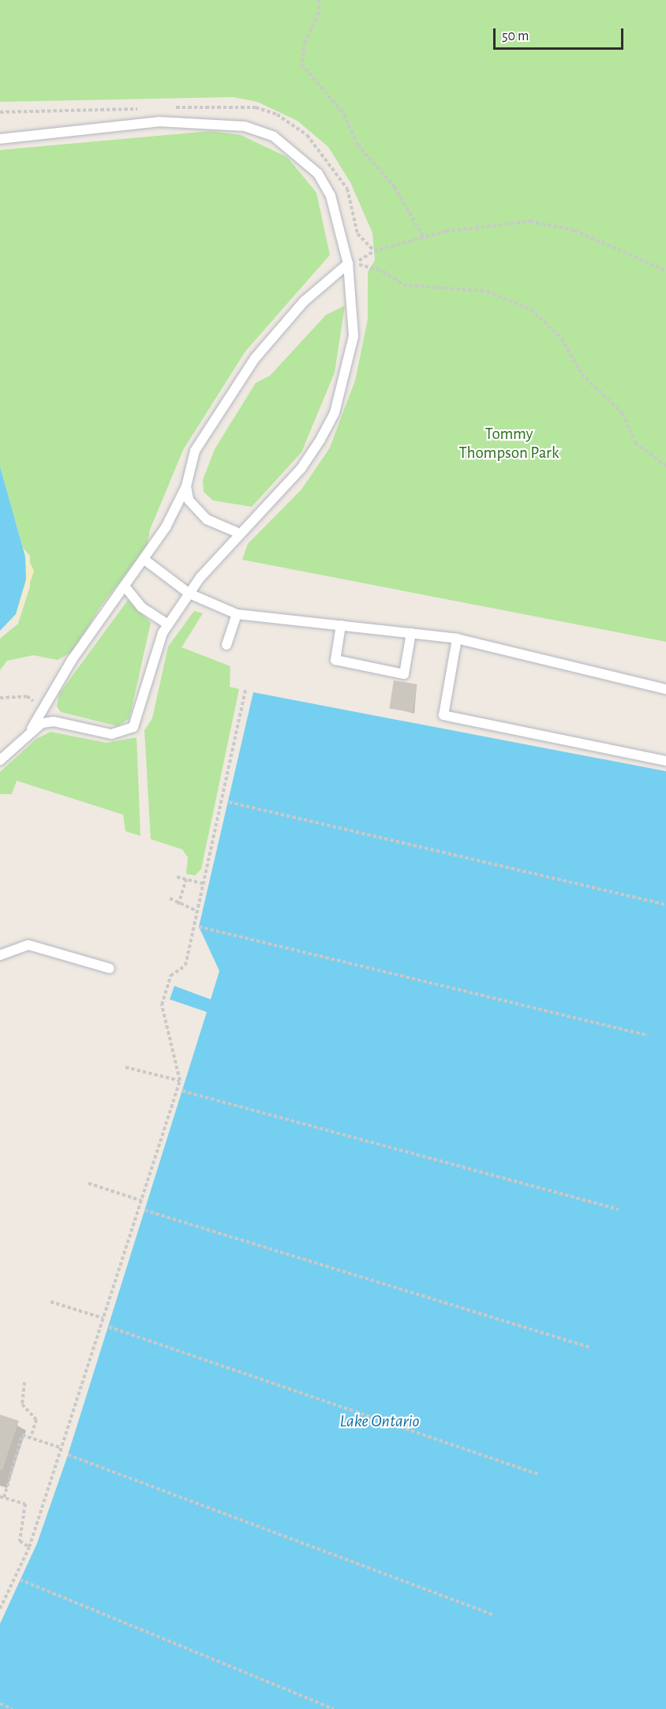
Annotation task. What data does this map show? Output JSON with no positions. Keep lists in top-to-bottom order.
{
  "water": ["Lake Ontario"],
  "parks": ["Tommy Thompson Park"],
  "scale_bar": "50 m"
}
